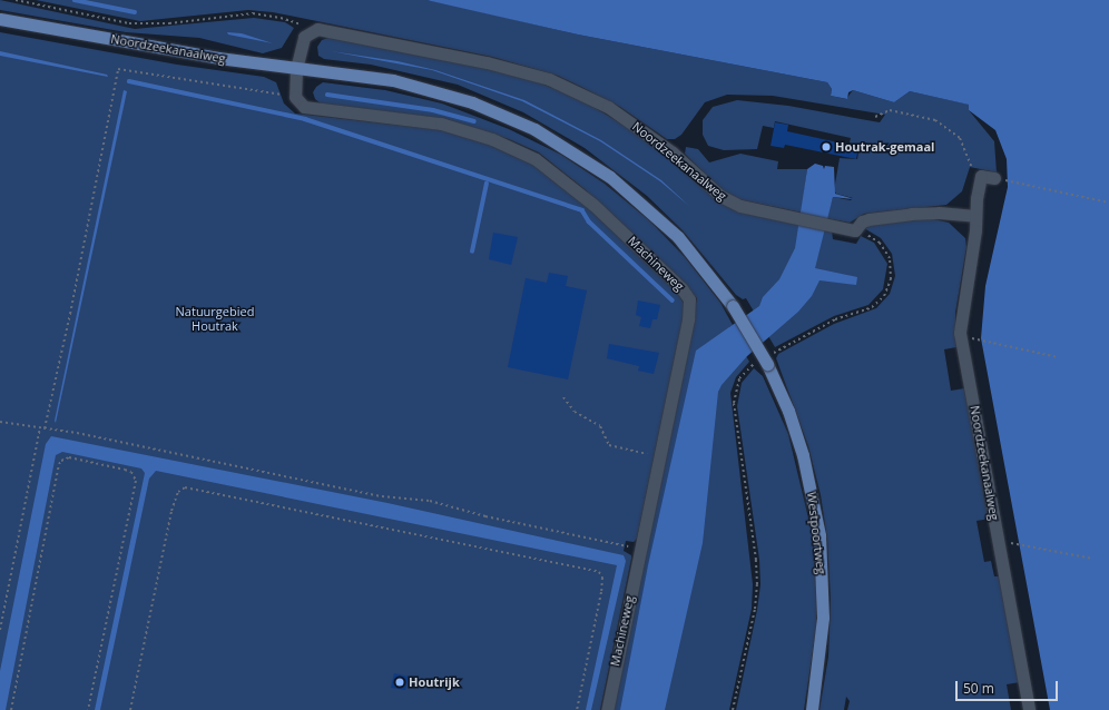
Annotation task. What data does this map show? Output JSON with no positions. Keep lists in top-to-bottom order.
{
  "streets": {
    "main road": ["Noordzeekanaalweg", "Westpoortweg"],
    "street": ["Machineweg"]
  },
  "crossings": [
    ["Noordzeekanaalweg", "Westpoortweg"]
  ],
  "parks": ["Natuurgebied Houtrak"],
  "places": ["Houtrak-gemaal", "Houtrijk"],
  "scale_bar": "50 m"
}
